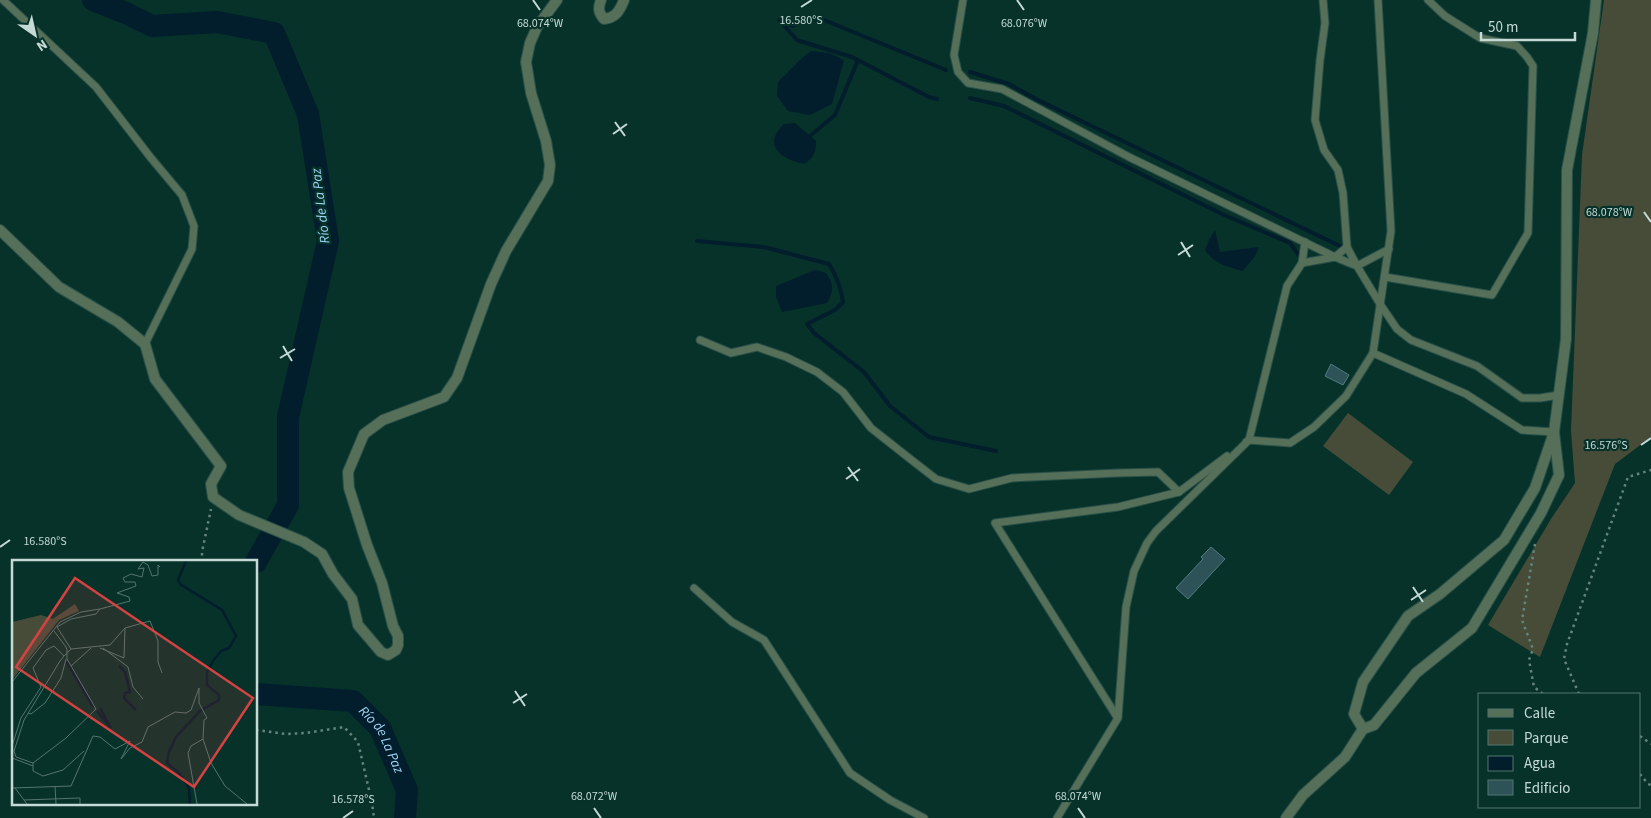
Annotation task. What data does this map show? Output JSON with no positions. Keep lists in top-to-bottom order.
{
  "water": ["Río de La Paz"],
  "legend": [
    "Calle",
    "Parque",
    "Agua",
    "Edificio"
  ],
  "scale_bar": "50 m",
  "north": "bottom right",
  "coordinates": [
    "16.580°S",
    "68.074°W",
    "68.076°W",
    "68.078°W",
    "16.576°S",
    "68.072°W",
    "16.578°S"
  ]
}
